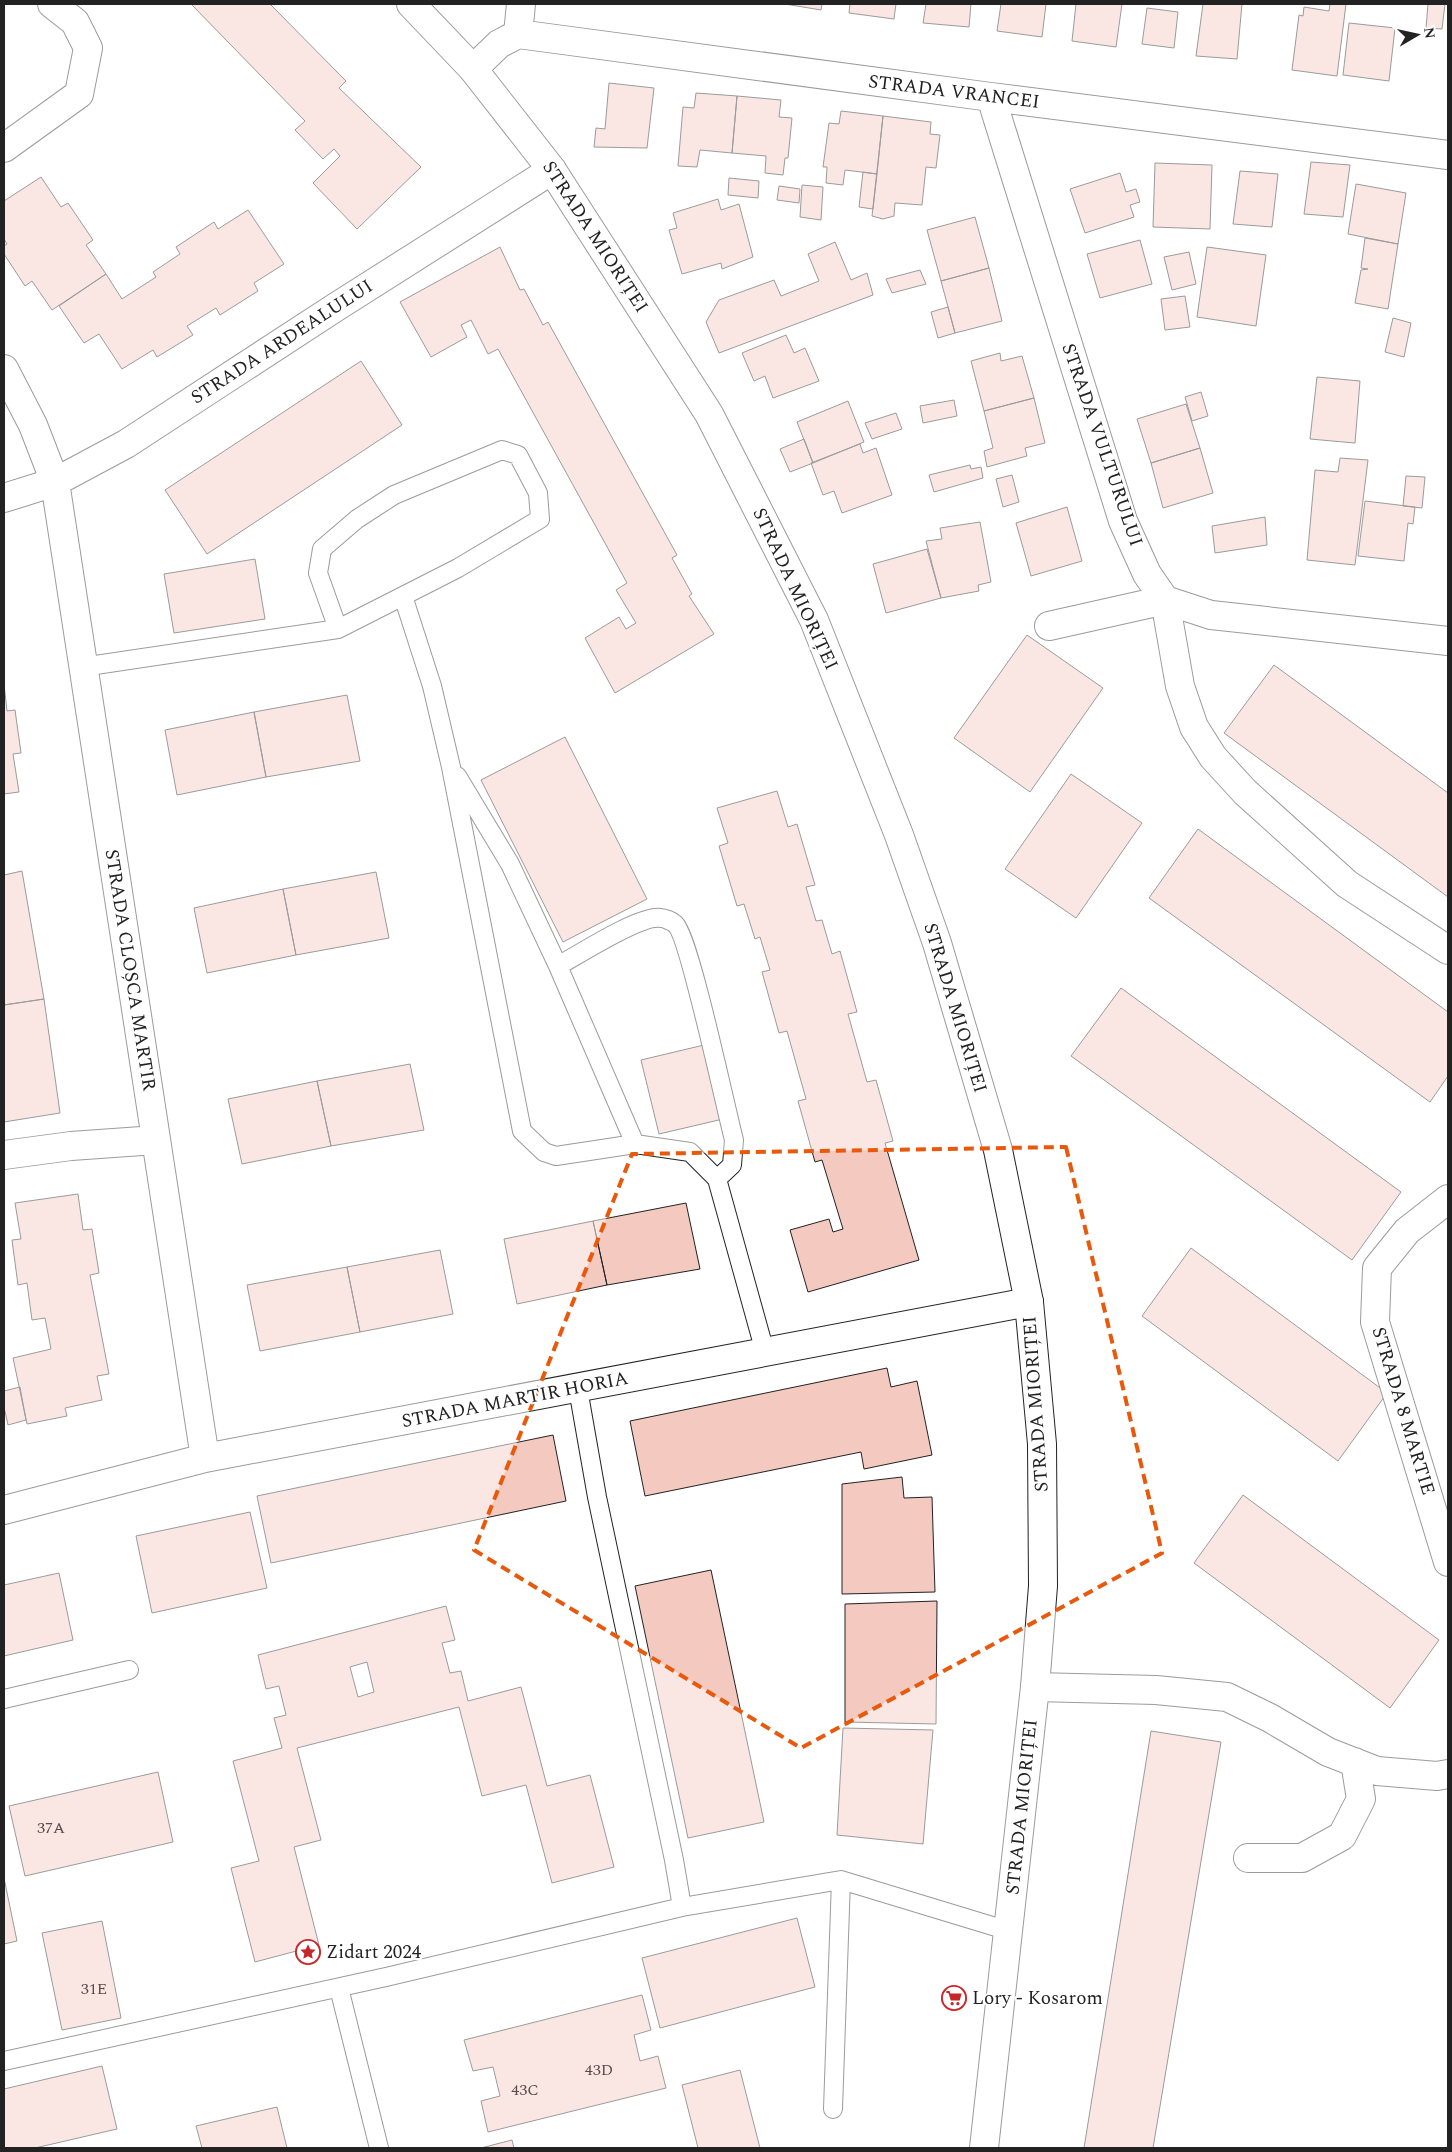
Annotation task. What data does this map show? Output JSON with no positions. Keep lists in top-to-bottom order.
{
  "streets": {
    "street": [
      "STRADA VRANCEI",
      "STRADA MIORIȚEI",
      "STRADA ARDEALULUI",
      "STRADA VULTURULUI",
      "STRADA CLOȘCA MARTIR",
      "STRADA MARTIR HORIA",
      "STRADA 8 MARTIE"
    ]
  },
  "crossings": [
    ["STRADA VRANCEI", "STRADA VULTURULUI"],
    ["STRADA MIORIȚEI", "STRADA ARDEALULUI"],
    ["STRADA MIORIȚEI", "STRADA MARTIR HORIA"],
    ["STRADA ARDEALULUI", "STRADA CLOȘCA MARTIR"],
    ["STRADA CLOȘCA MARTIR", "STRADA MARTIR HORIA"]
  ],
  "places": {
    "place": ["Zidart 2024"],
    "supermarket": ["Lory - Kosarom"]
  },
  "house_numbers": [
    "37A",
    "31E",
    "43D",
    "43C"
  ],
  "north": "right"
}
